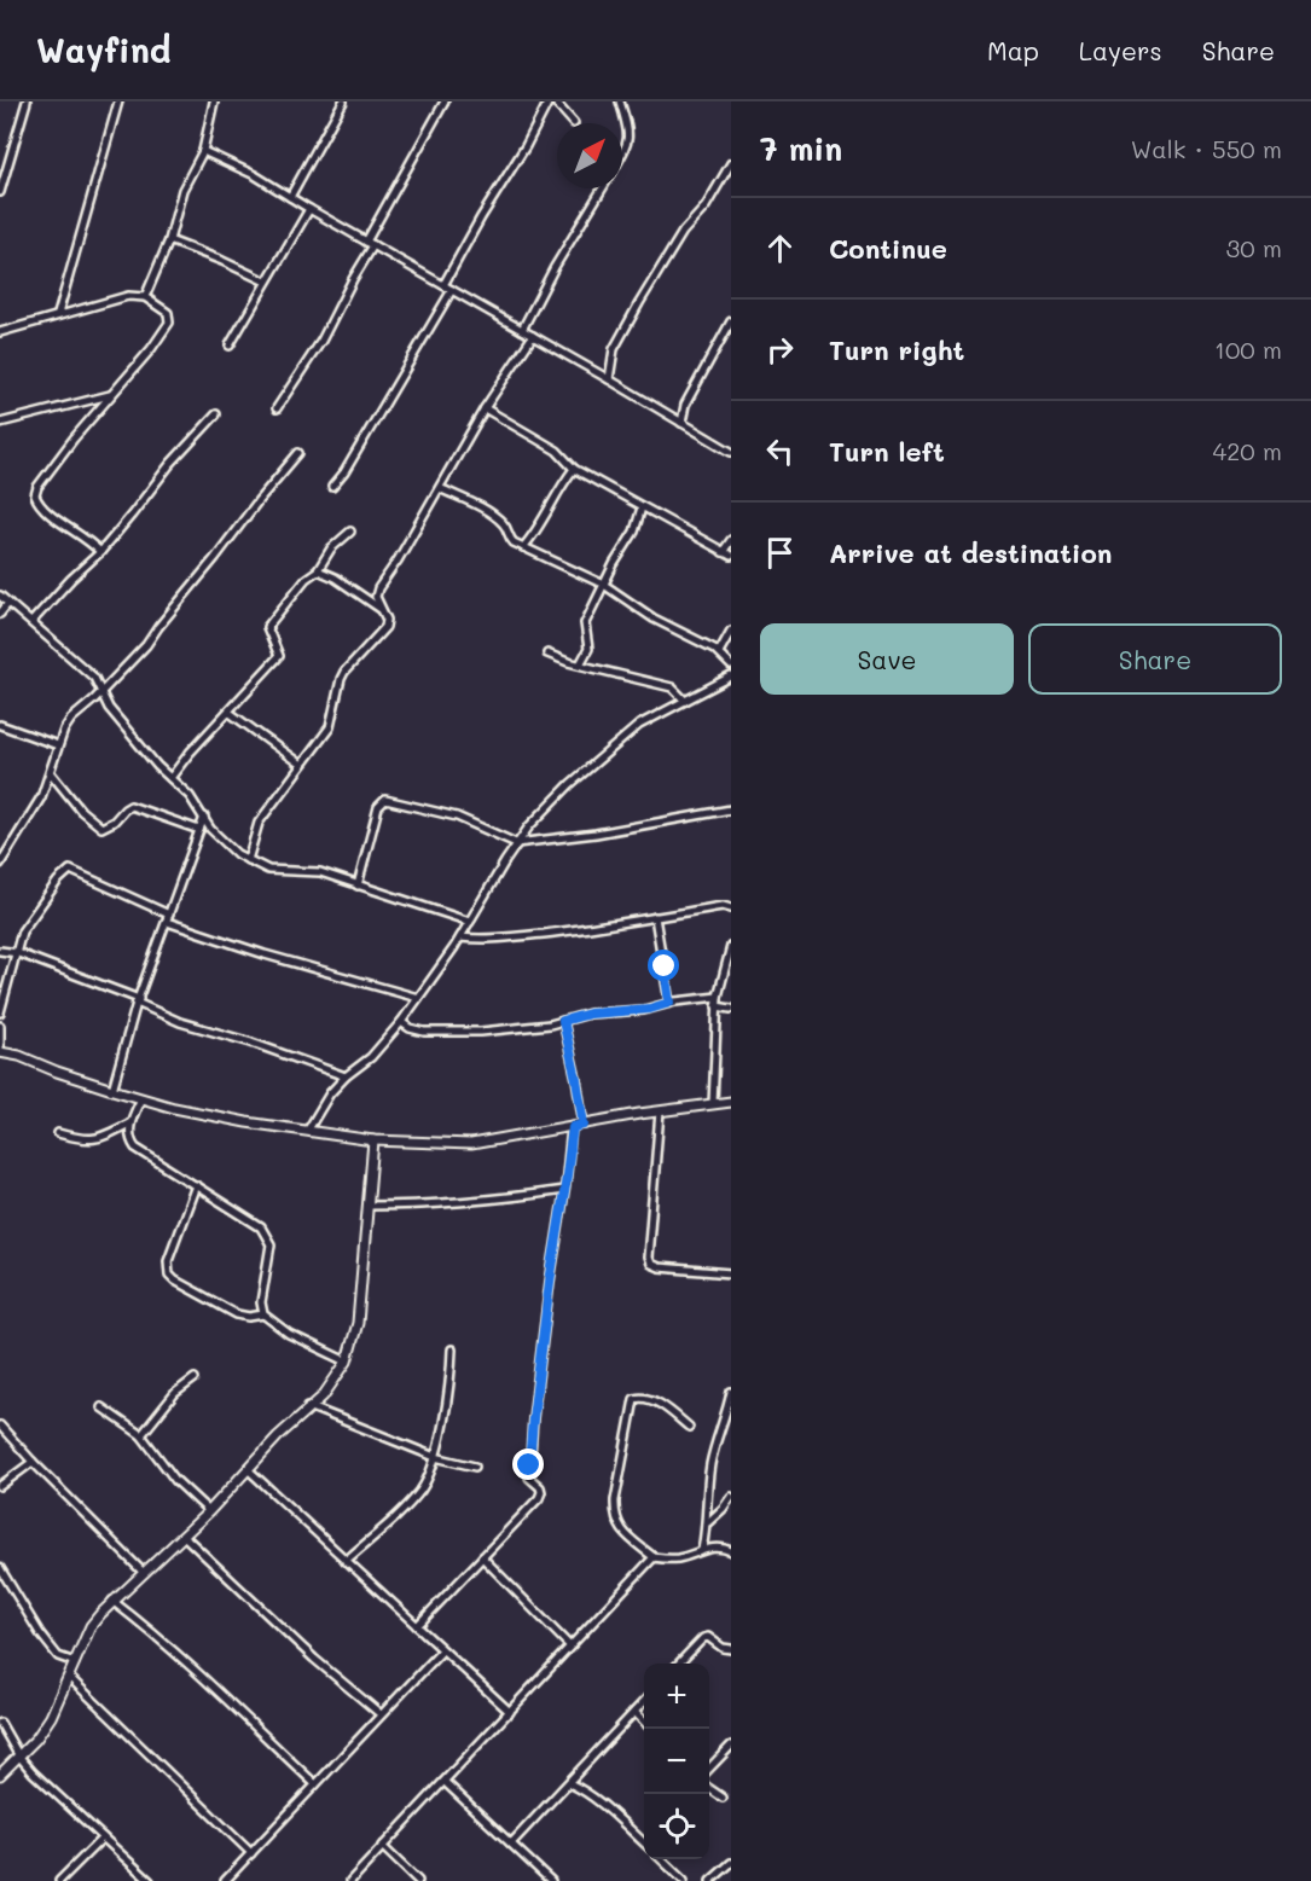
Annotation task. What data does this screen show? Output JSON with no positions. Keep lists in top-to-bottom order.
{
  "north": "top right",
  "page": {
    "header": "Wayfind",
    "nav": ["Map", "Layers", "Share"],
    "heading": ["7 min", "Walk · 550 m"],
    "list": [
      ["Continue", "30 m"],
      ["Turn right", "100 m"],
      ["Turn left", "420 m"],
      "Arrive at destination"
    ],
    "buttons": ["Save", "Share"],
    "map_buttons": ["+", "−"]
  }
}
